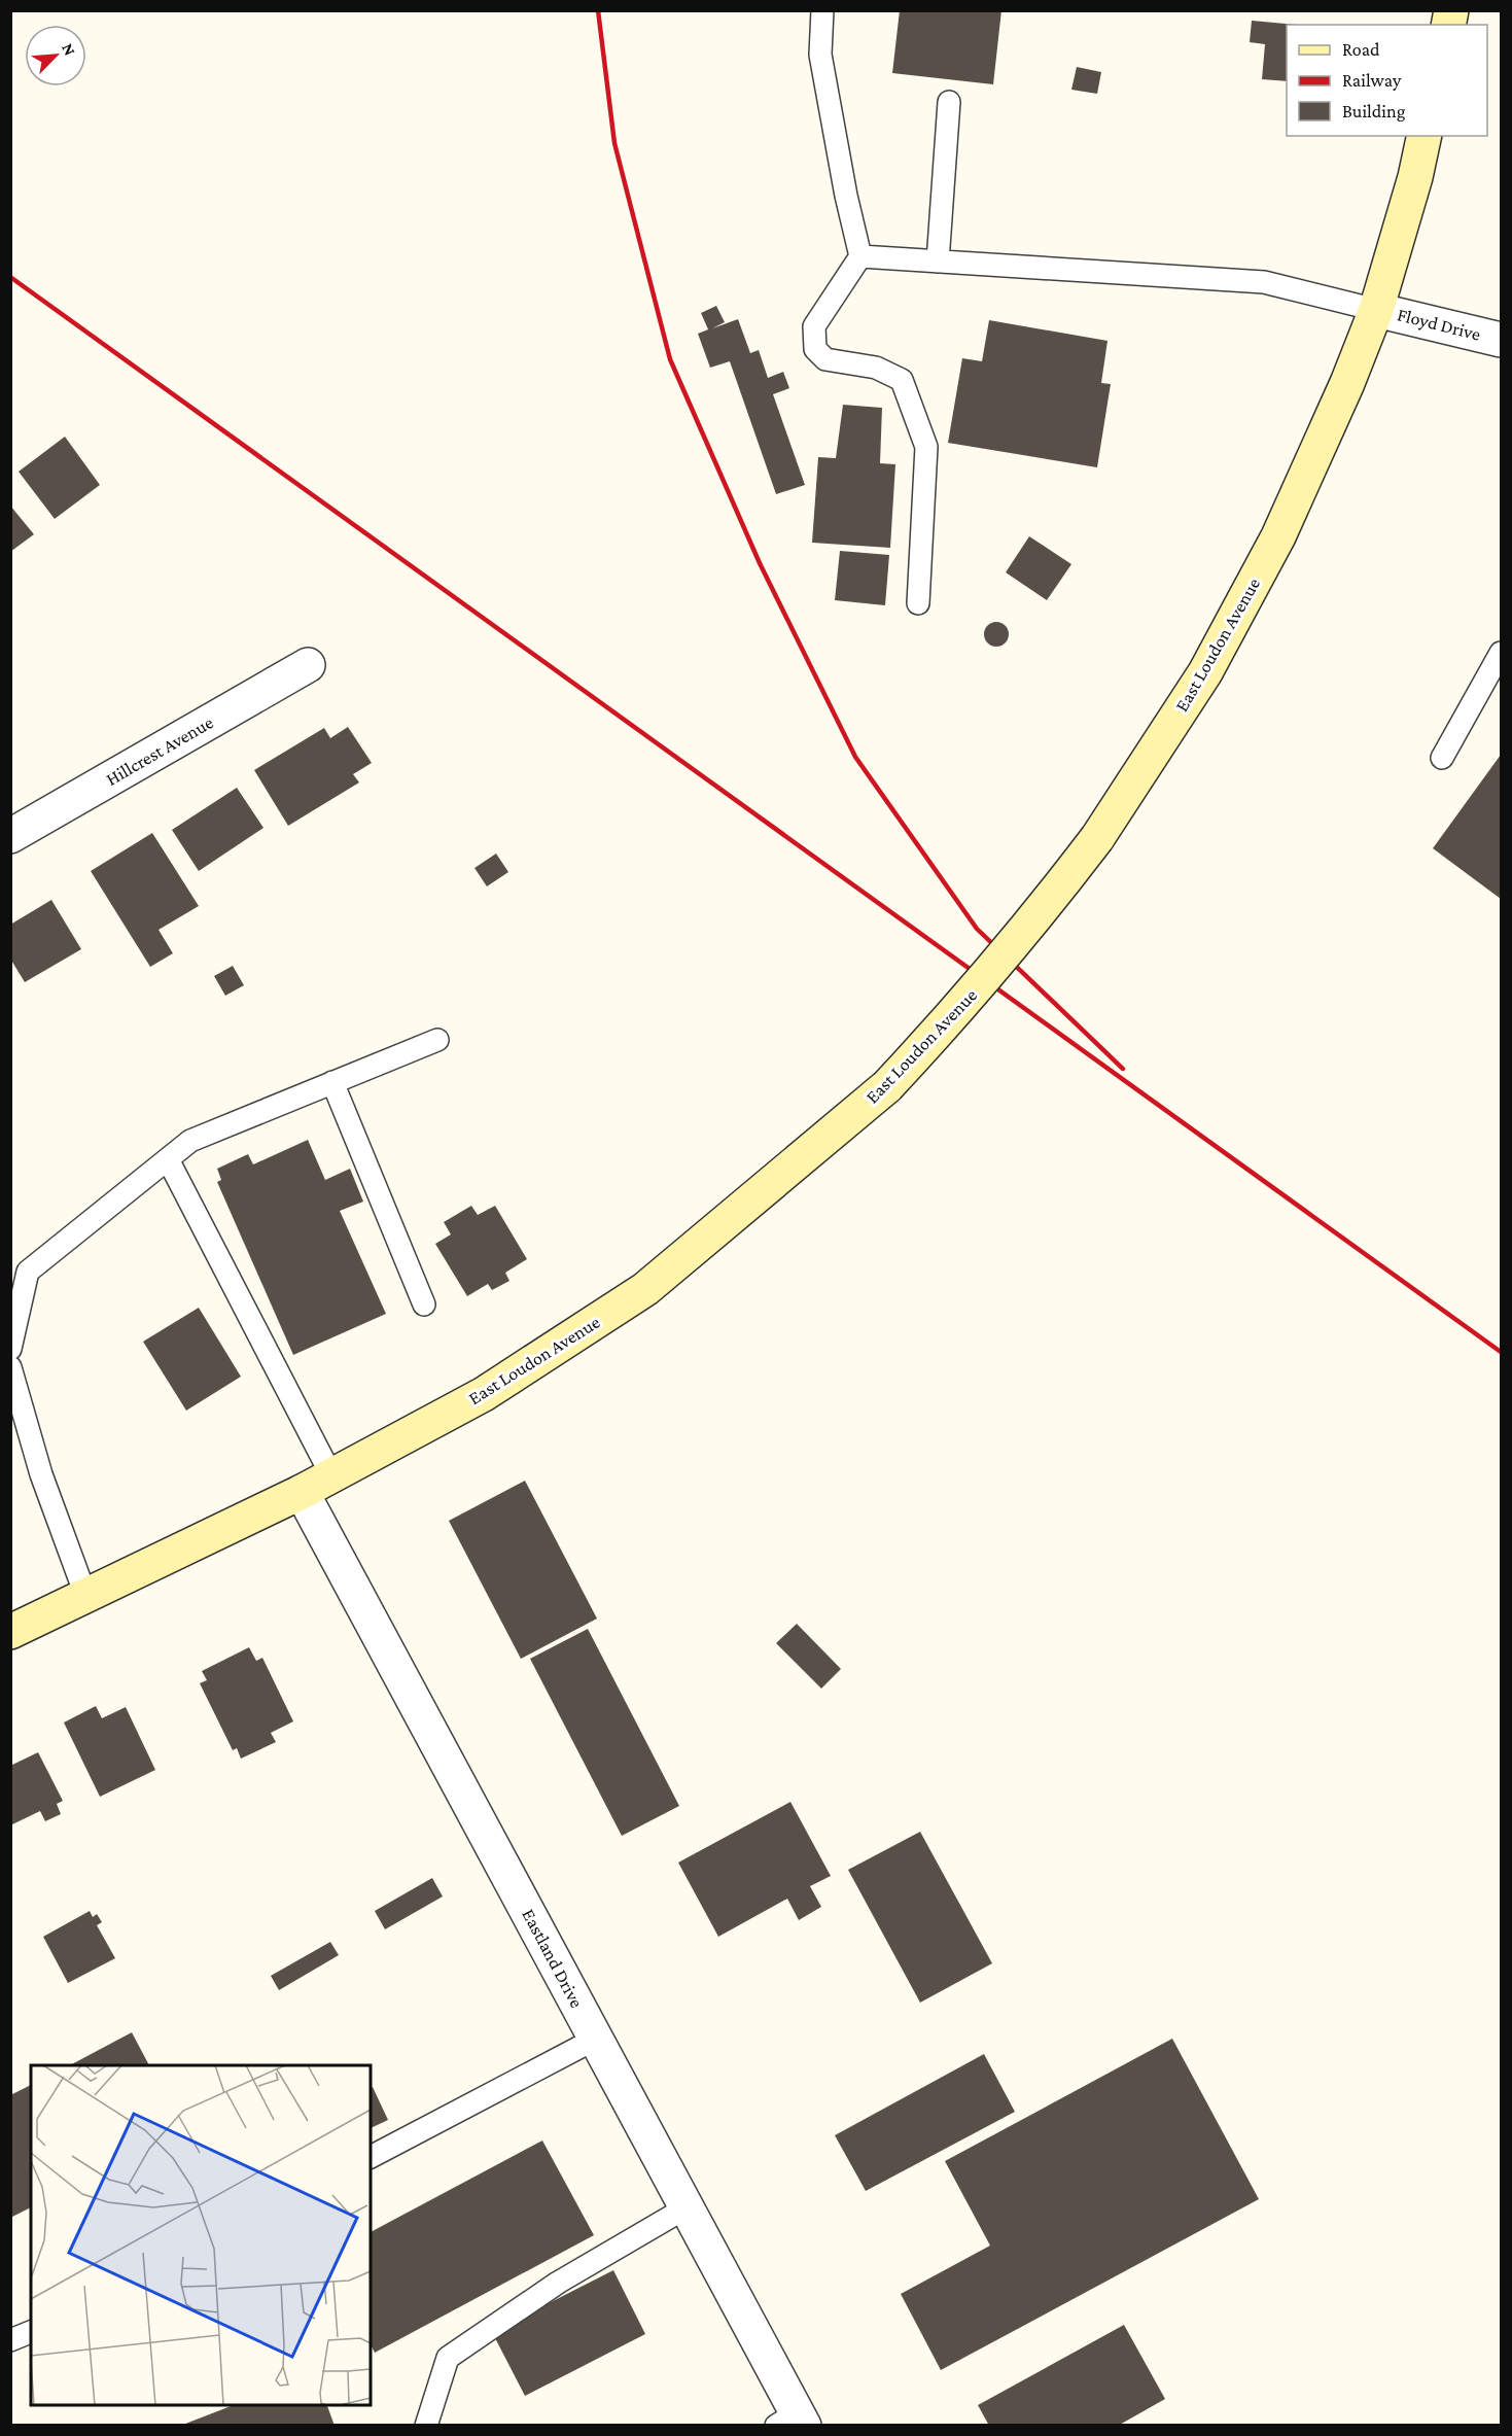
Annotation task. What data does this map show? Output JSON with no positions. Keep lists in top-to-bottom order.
{
  "streets": {
    "main road": ["East Loudon Avenue"],
    "street": ["Floyd Drive", "Hillcrest Avenue", "Eastland Drive"]
  },
  "crossings": [
    ["Floyd Drive", "East Loudon Avenue"],
    ["East Loudon Avenue", "Eastland Drive"]
  ],
  "legend": ["Road", "Railway", "Building"],
  "north": "top right"
}
